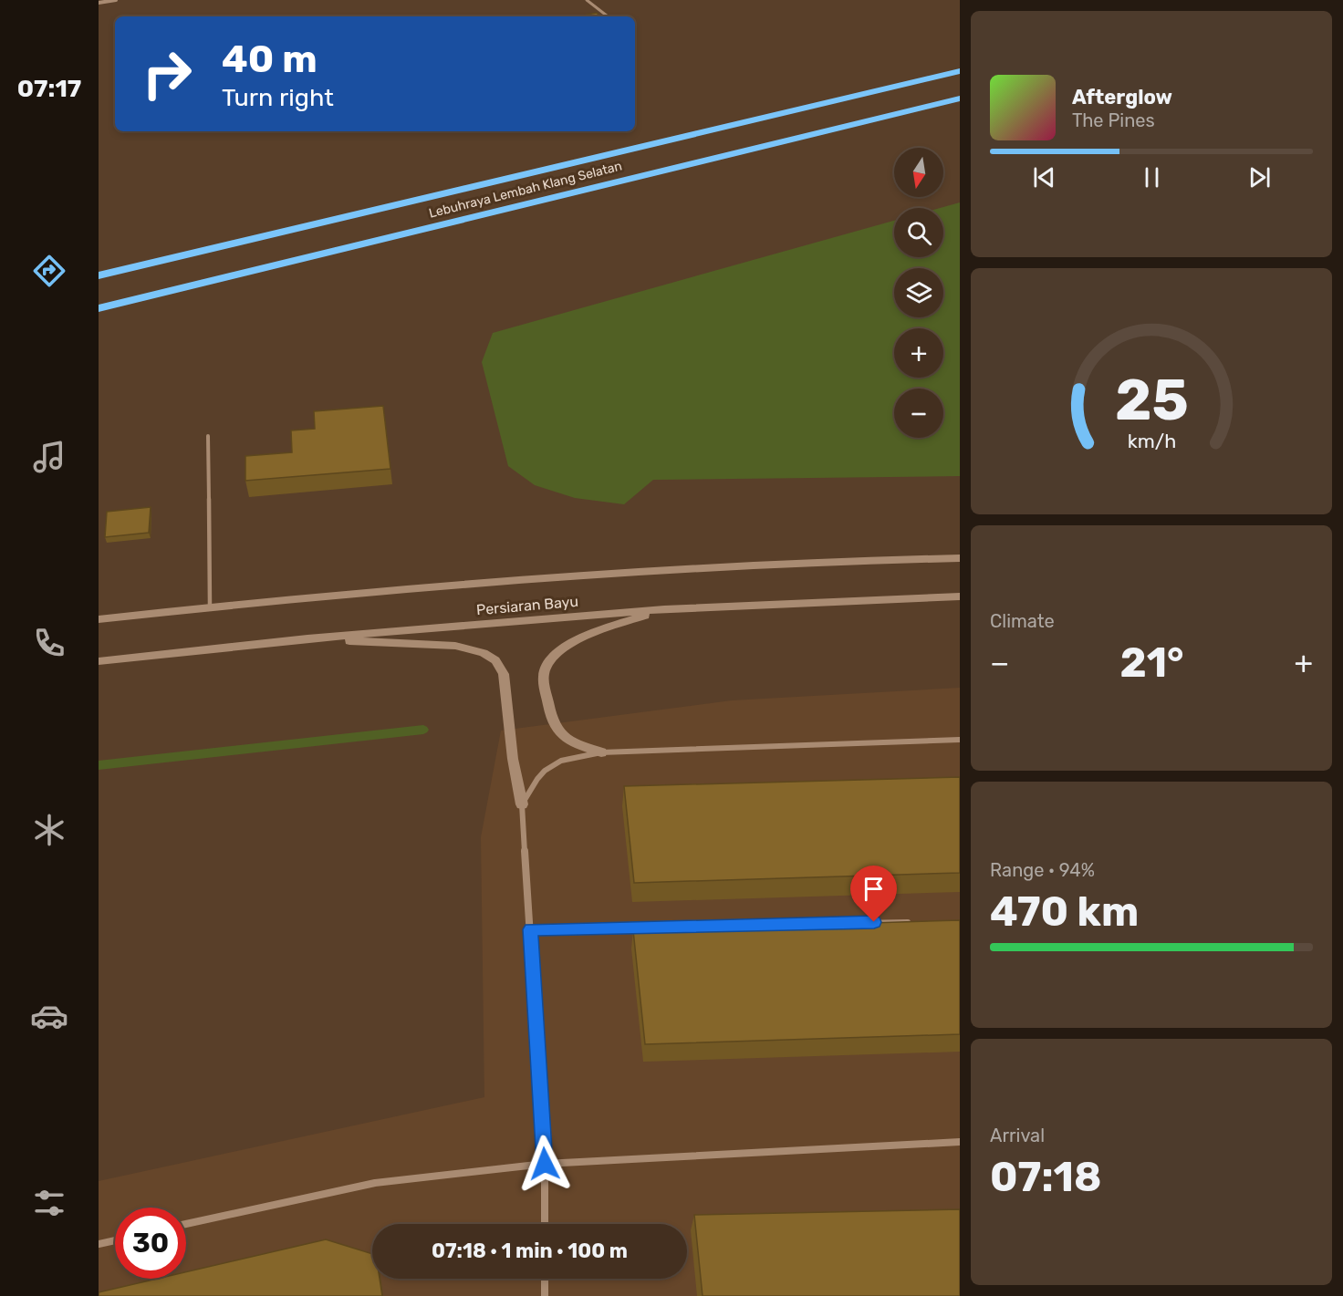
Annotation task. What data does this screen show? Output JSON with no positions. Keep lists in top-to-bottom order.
{
  "streets": {
    "highway": ["Lebuhraya Lembah Klang Selatan"],
    "main road": ["Persiaran Bayu"]
  },
  "north": "bottom",
  "page": {
    "tabs": "07:17",
    "turn": ["40 m", "Turn right"],
    "song": ["Afterglow", "The Pines"],
    "map_buttons": ["+", "−"],
    "tile": [
      "Climate",
      ["Range · 94%", "470 km"],
      ["Arrival", "07:18"]
    ],
    "heat": ["−", "21°", "+"],
    "limit": "30",
    "trip": "07:18 · 1 min · 100 m",
    "gauge": ["25", "km/h"]
  }
}
